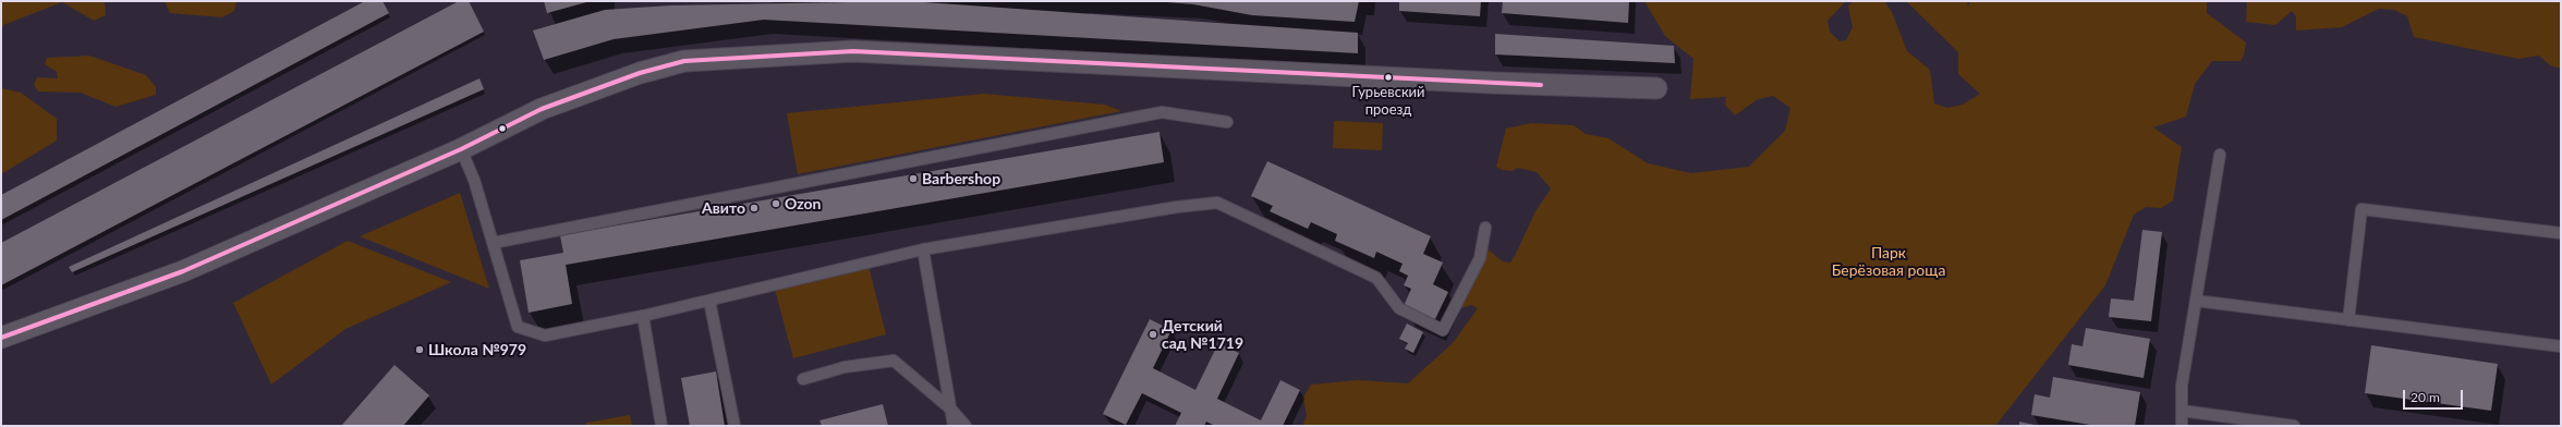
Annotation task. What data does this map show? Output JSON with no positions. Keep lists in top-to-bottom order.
{
  "parks": ["Парк Берёзовая роща"],
  "places": [
    "Гурьевский проезд",
    "Barbershop",
    "Ozon",
    "Авито",
    "Детский сад №1719",
    "Школа №979"
  ],
  "scale_bar": "20 m"
}
